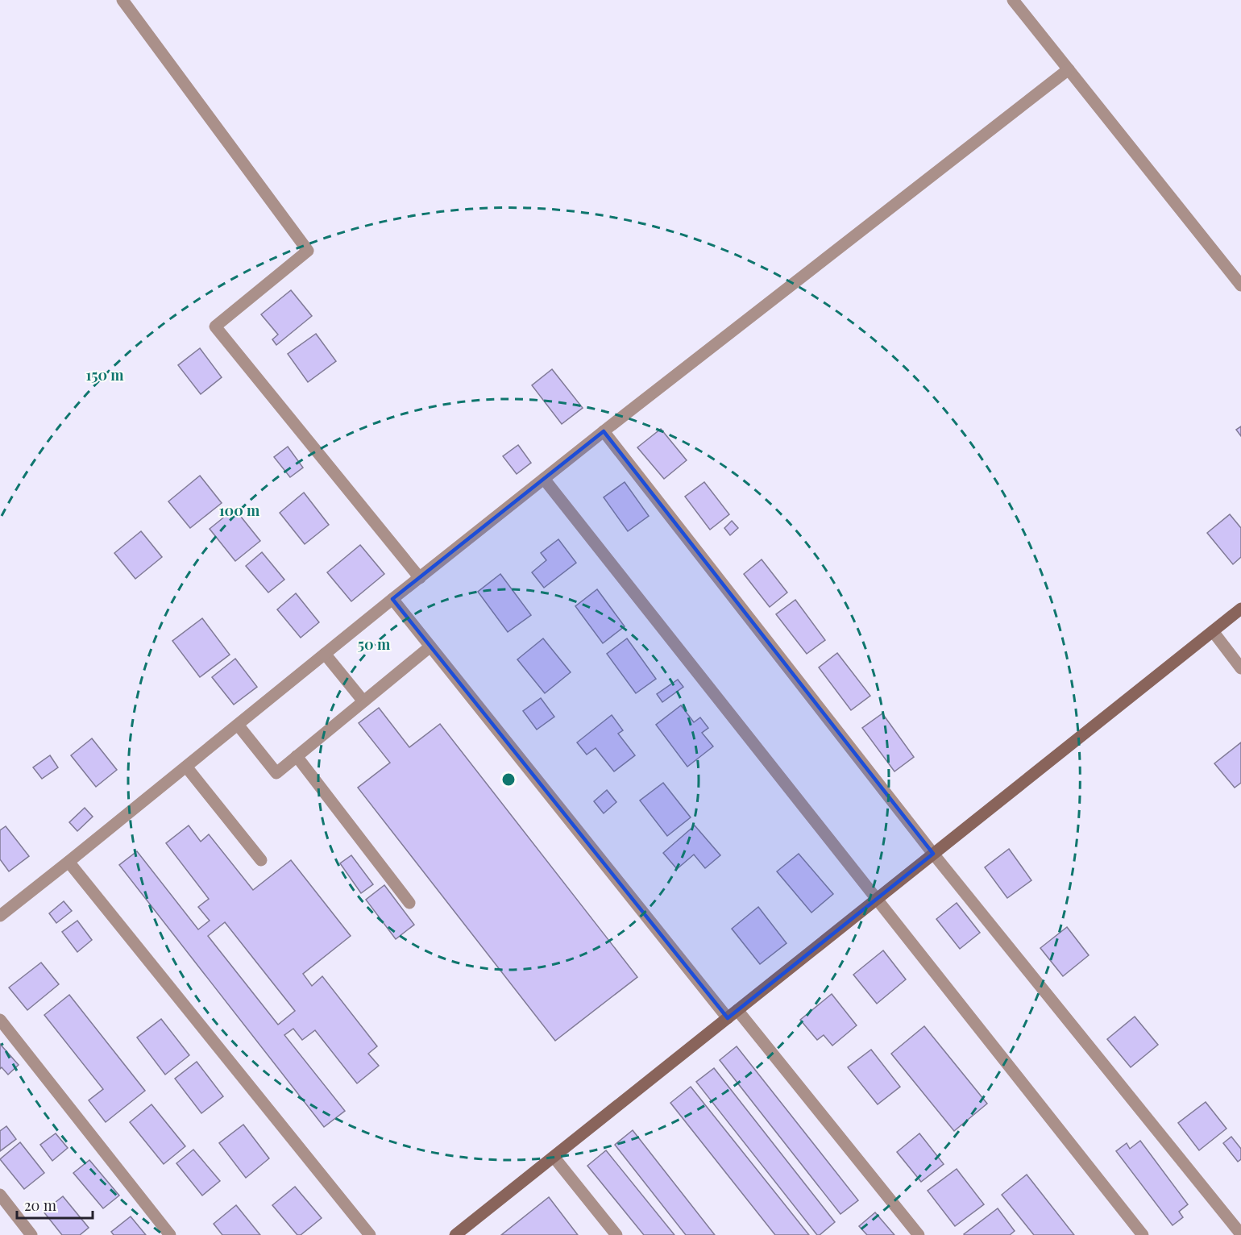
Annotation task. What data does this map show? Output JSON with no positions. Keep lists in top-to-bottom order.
{
  "scale_bar": "20 m",
  "rings": ["150 m", "100 m", "50 m"]
}
